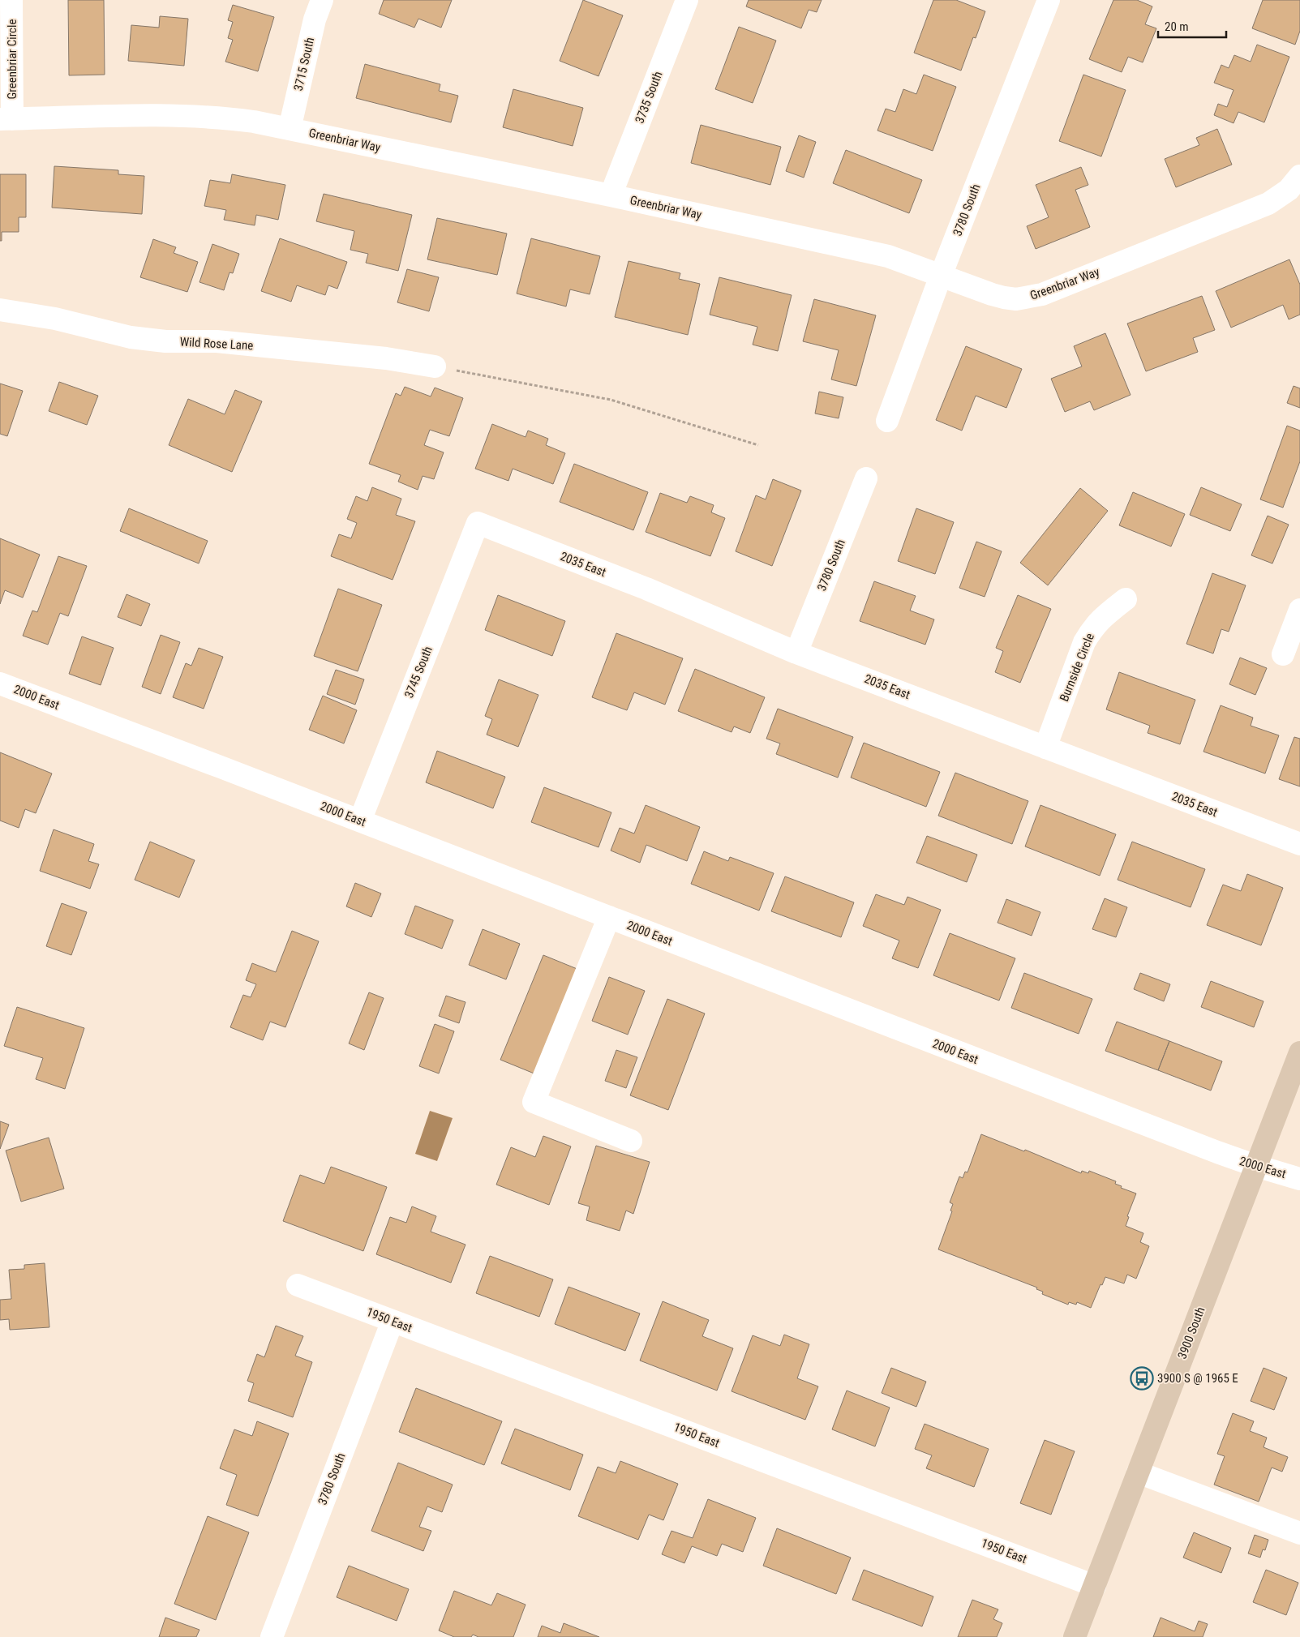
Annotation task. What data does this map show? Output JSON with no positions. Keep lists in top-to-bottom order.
{
  "streets": {
    "main road": ["3900 South"],
    "street": [
      "Greenbriar Circle",
      "3715 South",
      "3735 South",
      "Greenbriar Way",
      "3780 South",
      "Wild Rose Lane",
      "2035 East",
      "Burnside Circle",
      "3745 South",
      "2000 East",
      "1950 East"
    ]
  },
  "crossings": [
    ["Greenbriar Circle", "Greenbriar Way"],
    ["3715 South", "Greenbriar Way"],
    ["3735 South", "Greenbriar Way"],
    ["Greenbriar Way", "3780 South"],
    ["3780 South", "2035 East"],
    ["3780 South", "1950 East"],
    ["2035 East", "Burnside Circle"],
    ["2035 East", "3745 South"],
    ["3745 South", "2000 East"],
    ["2000 East", "3900 South"],
    ["1950 East", "3900 South"]
  ],
  "places": {
    "bus stop": ["3900 S @ 1965 E"]
  },
  "scale_bar": "20 m"
}
